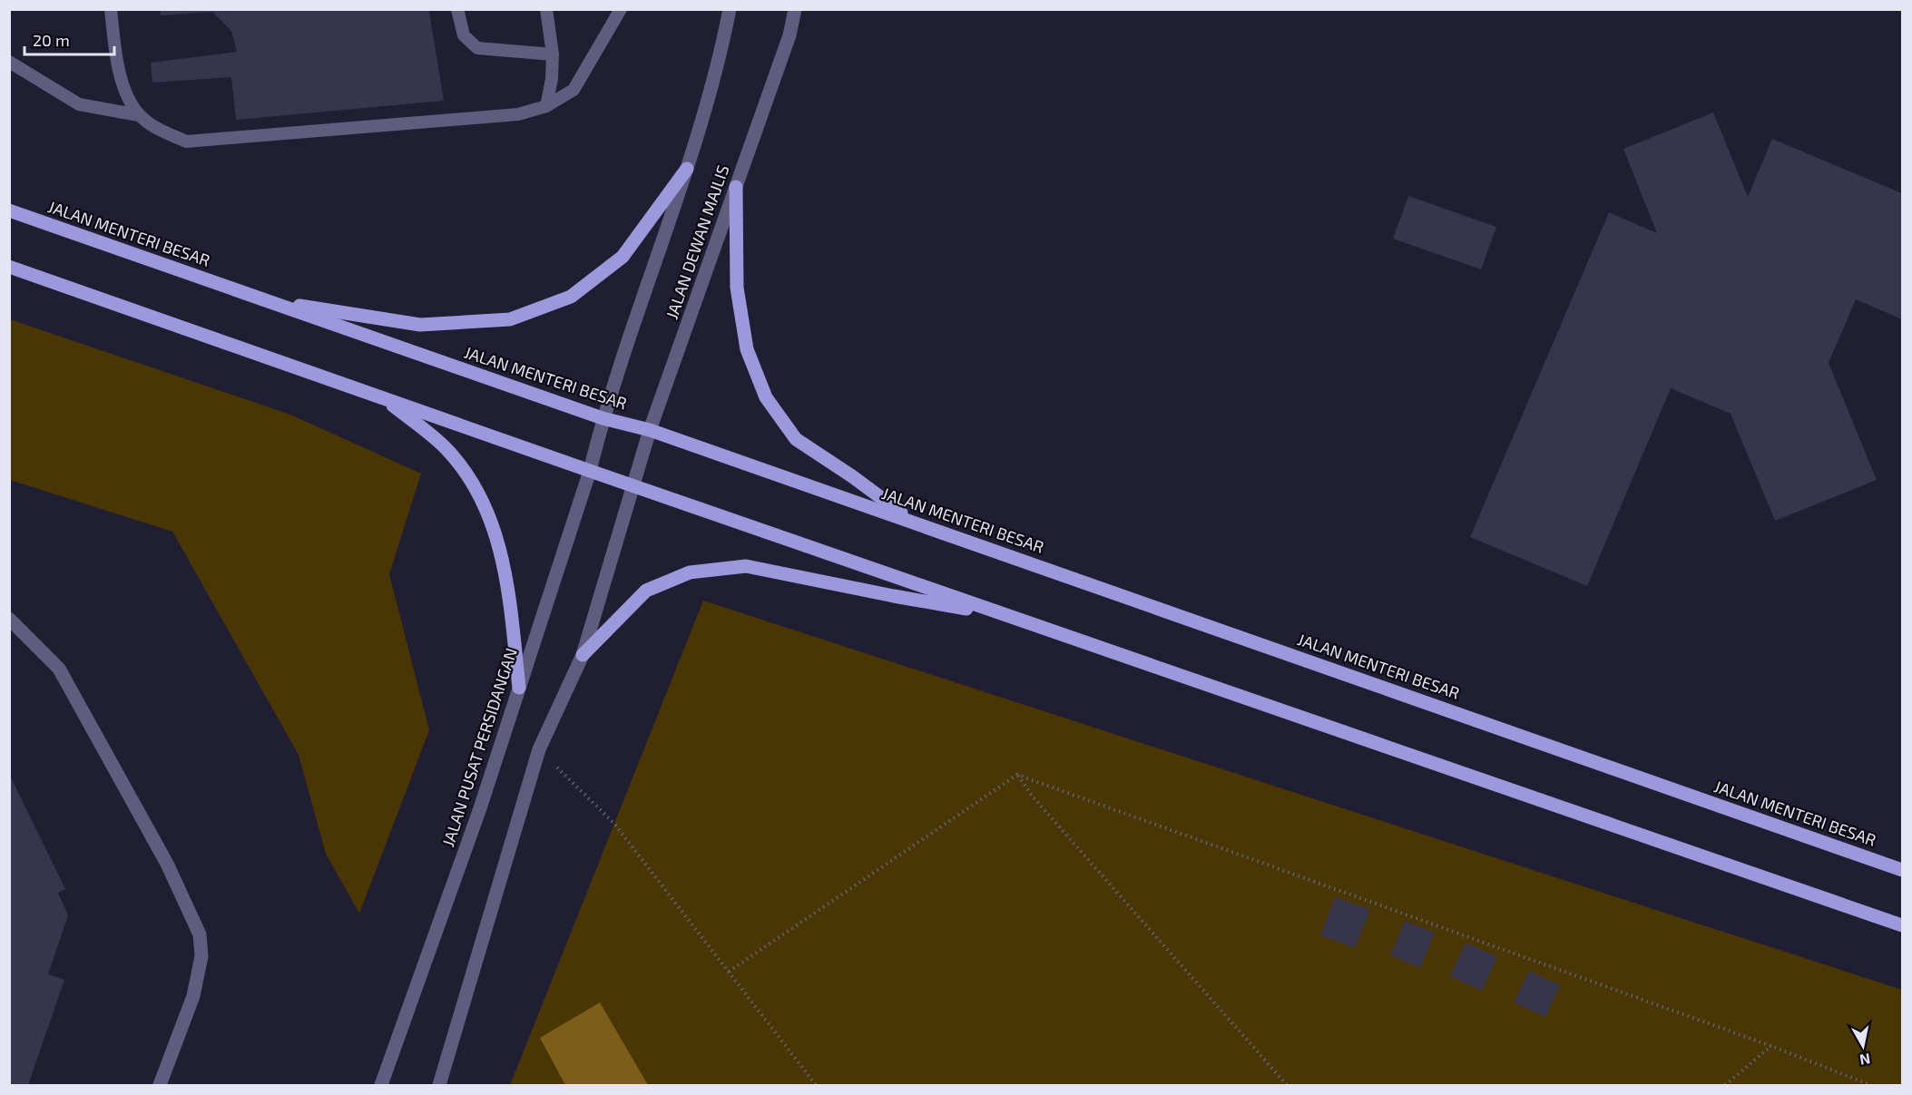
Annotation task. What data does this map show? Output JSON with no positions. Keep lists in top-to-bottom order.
{
  "streets": {
    "main road": ["JALAN MENTERI BESAR"],
    "street": ["JALAN DEWAN MAJLIS", "JALAN PUSAT PERSIDANGAN"]
  },
  "crossings": [
    ["JALAN MENTERI BESAR", "JALAN DEWAN MAJLIS"],
    ["JALAN MENTERI BESAR", "JALAN PUSAT PERSIDANGAN"],
    ["JALAN DEWAN MAJLIS", "JALAN PUSAT PERSIDANGAN"]
  ],
  "scale_bar": "20 m",
  "north": "bottom"
}
